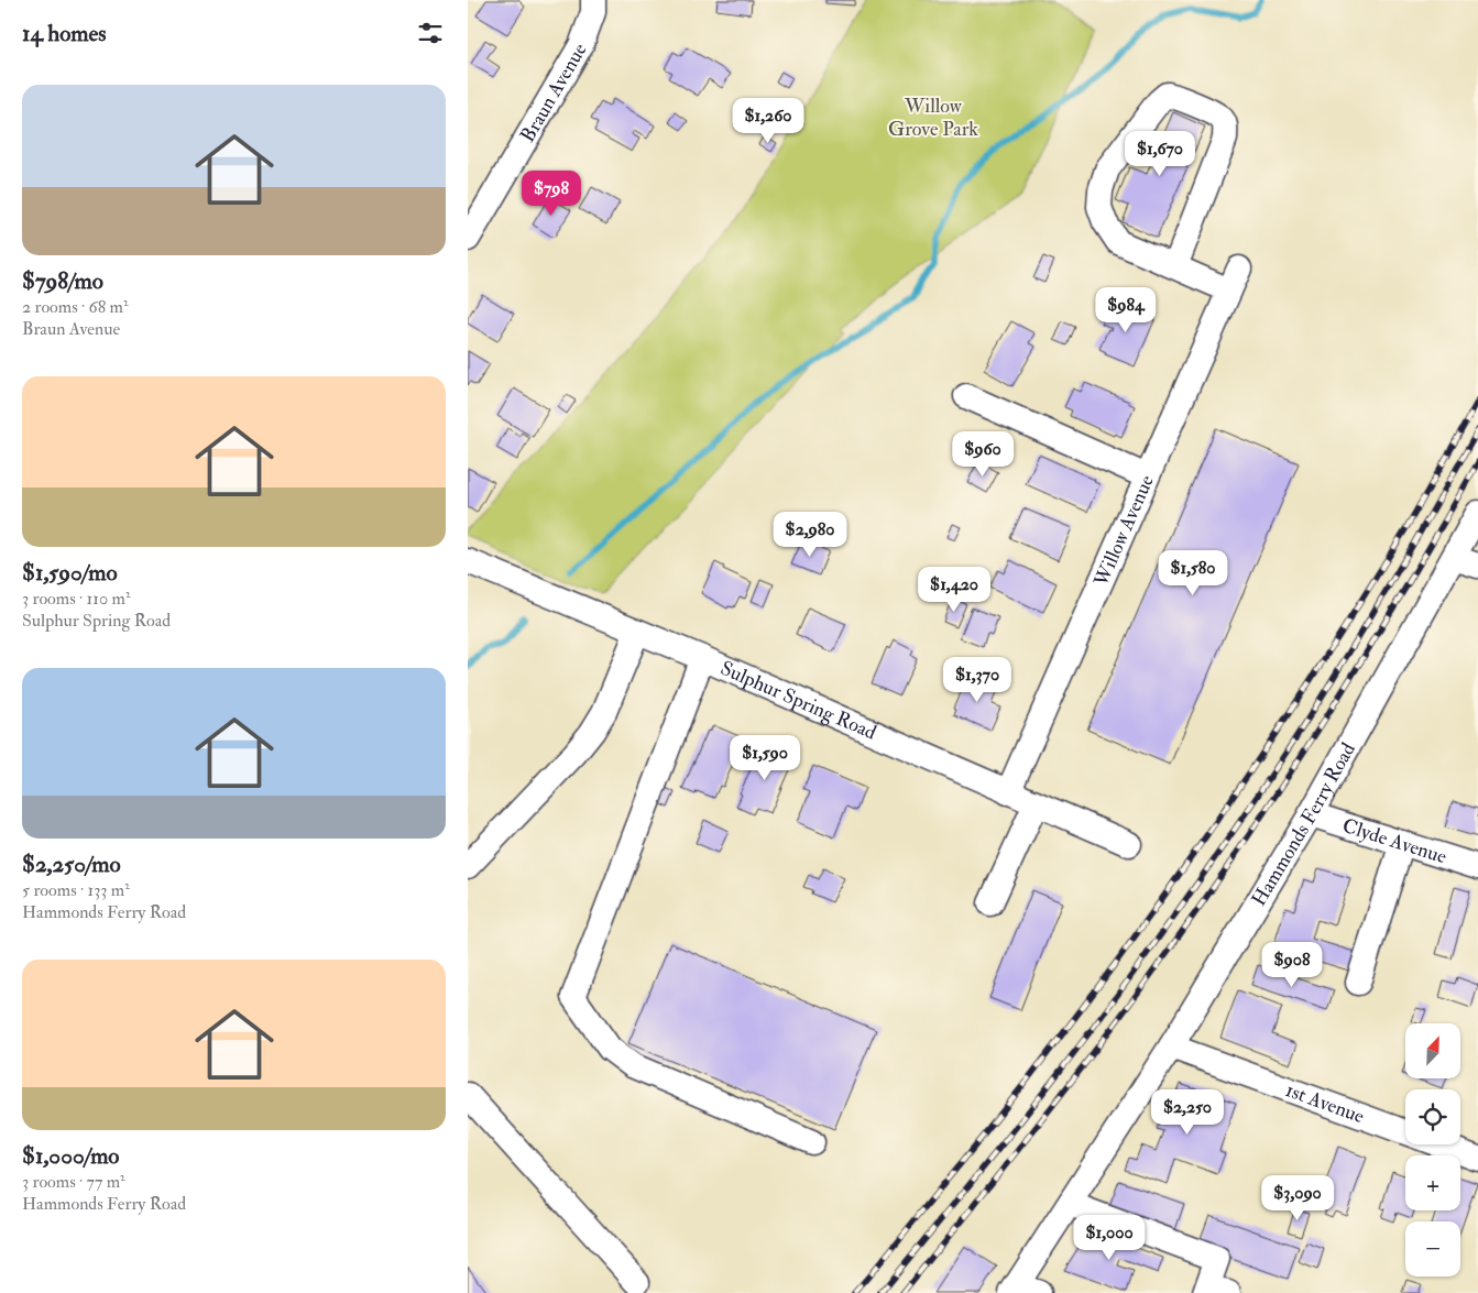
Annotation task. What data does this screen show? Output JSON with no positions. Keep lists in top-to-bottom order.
{
  "streets": {
    "street": [
      "Braun Avenue",
      "Willow Avenue",
      "Sulphur Spring Road",
      "Hammonds Ferry Road",
      "Clyde Avenue",
      "1st Avenue"
    ]
  },
  "crossings": [
    ["Willow Avenue", "Sulphur Spring Road"],
    ["Hammonds Ferry Road", "Clyde Avenue"],
    ["Hammonds Ferry Road", "1st Avenue"]
  ],
  "parks": ["Willow Grove Park"],
  "north": "top right",
  "page": {
    "heading": "14 homes",
    "list": [
      {
        "name": "$798/mo",
        "note": "2 rooms · 68 m² · Braun Avenue"
      },
      {
        "name": "$1,590/mo",
        "note": "3 rooms · 110 m² · Sulphur Spring Road"
      },
      {
        "name": "$2,250/mo",
        "note": "5 rooms · 133 m² · Hammonds Ferry Road"
      },
      {
        "name": "$1,000/mo",
        "note": "3 rooms · 77 m² · Hammonds Ferry Road"
      }
    ],
    "price": [
      "$1,260",
      "$1,670",
      "$798",
      "$984",
      "$960",
      "$2,980",
      "$1,580",
      "$1,420",
      "$1,370",
      "$1,590",
      "$908",
      "$2,250",
      "$3,090",
      "$1,000"
    ],
    "map_buttons": ["+", "−"]
  }
}
